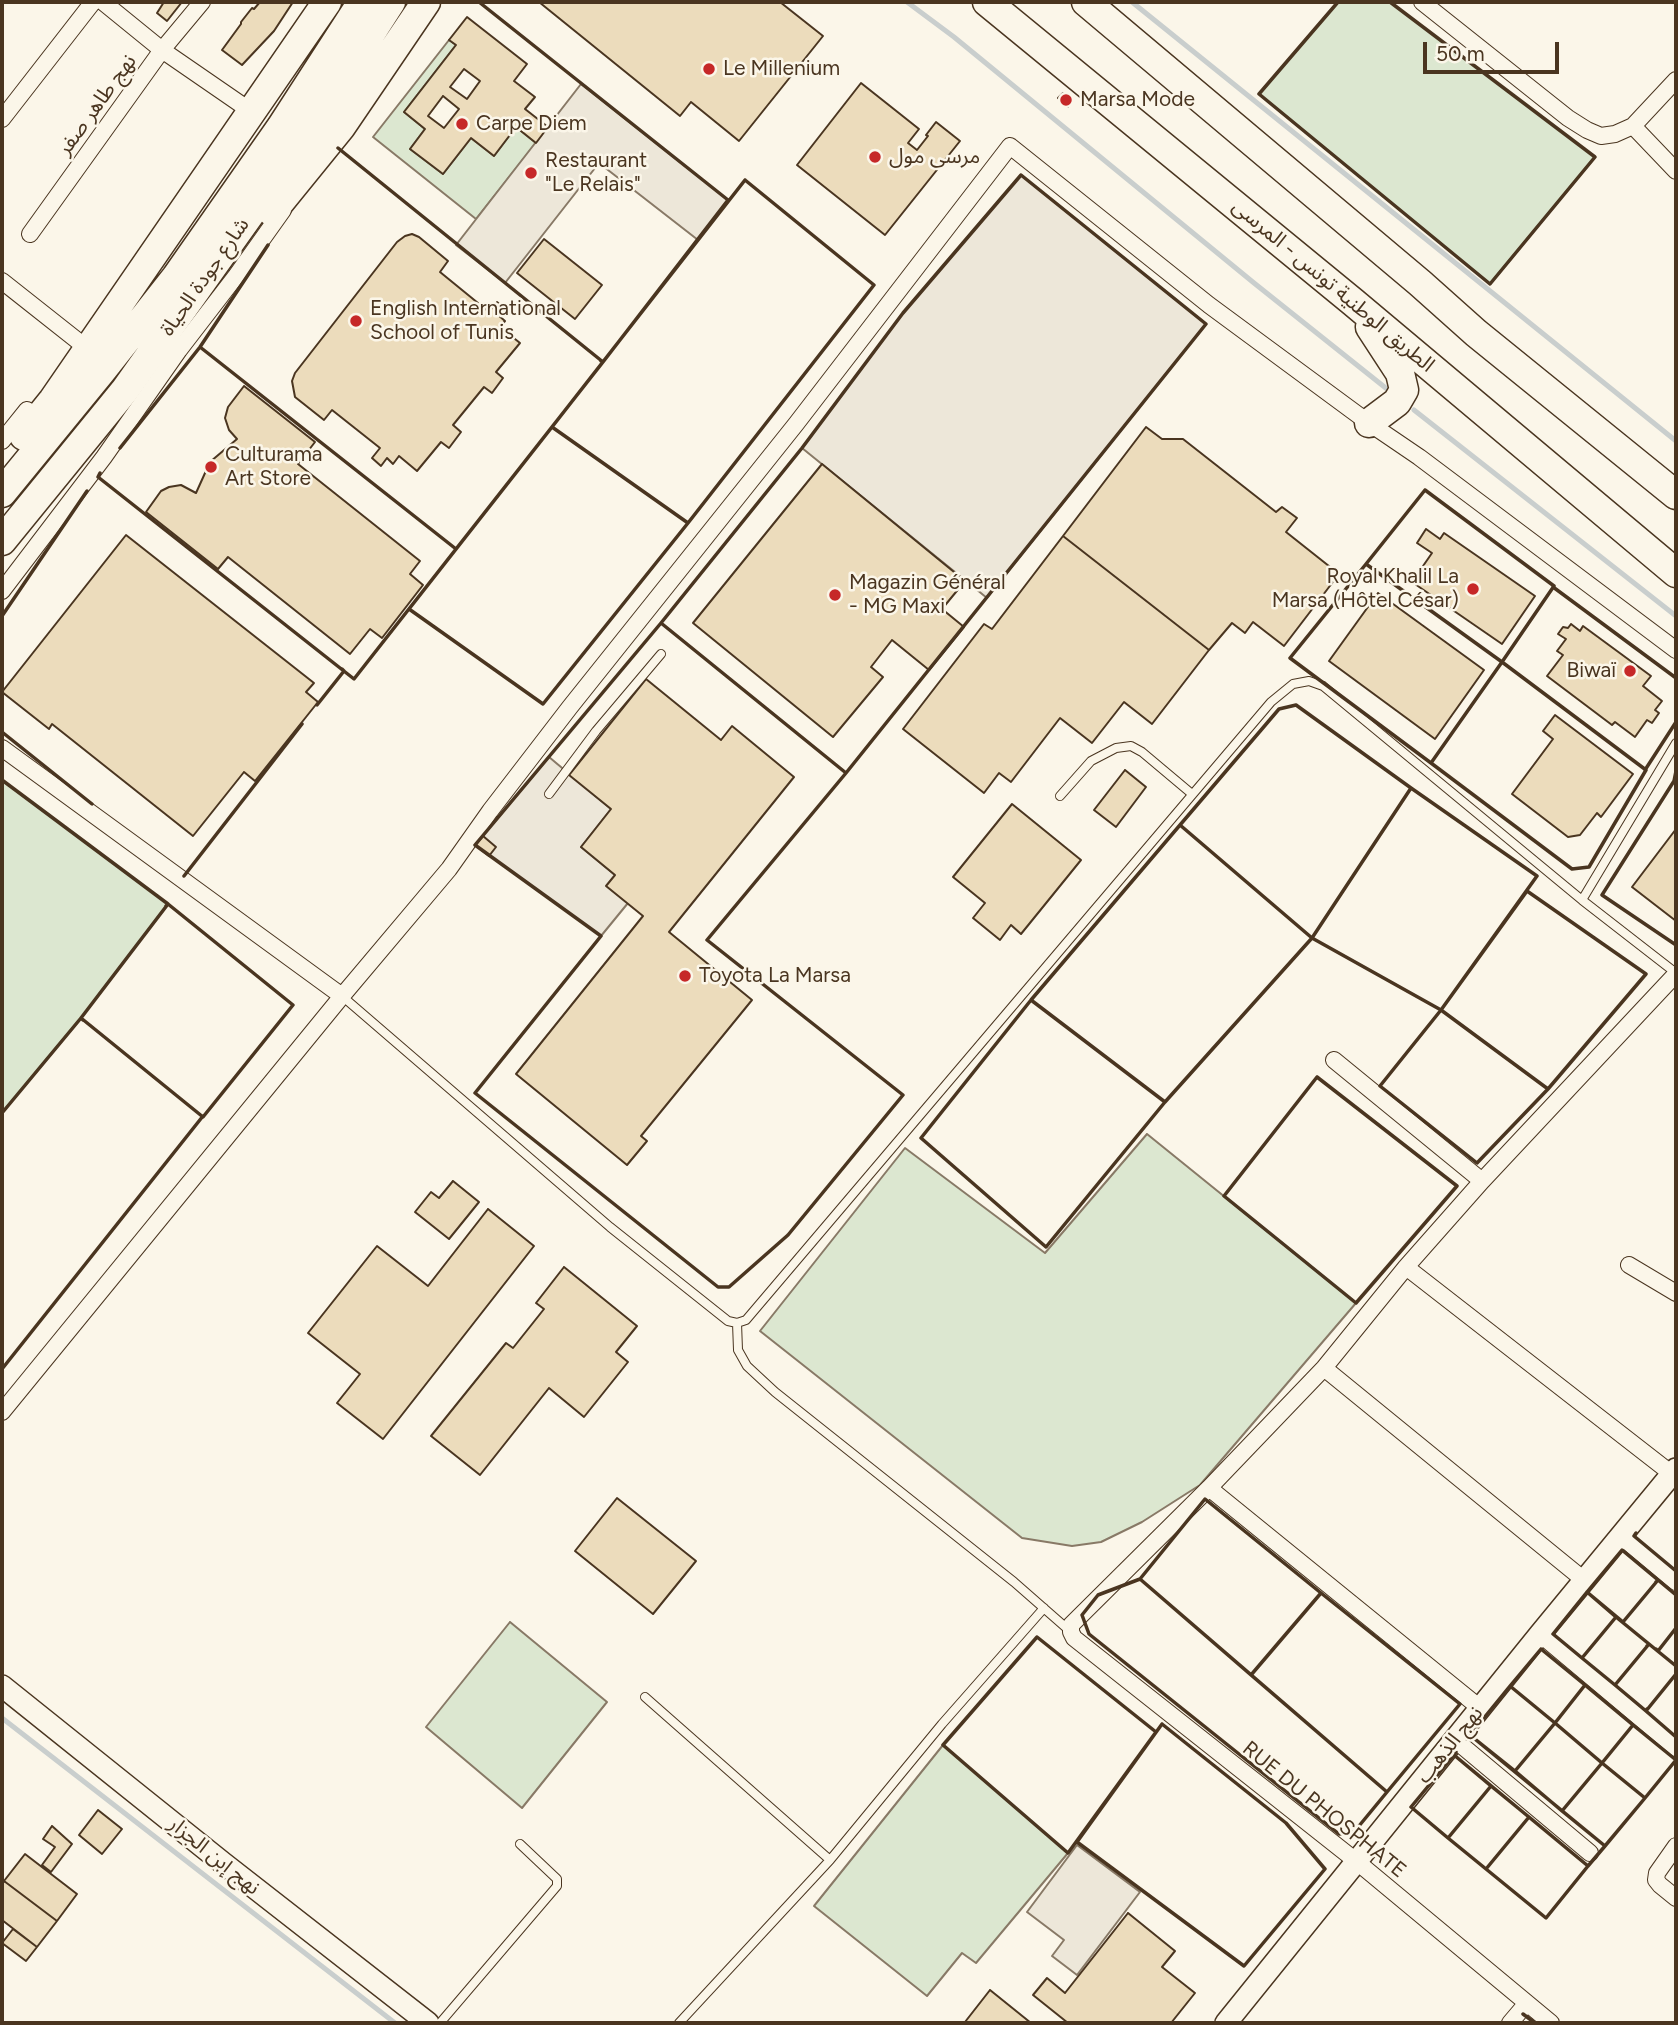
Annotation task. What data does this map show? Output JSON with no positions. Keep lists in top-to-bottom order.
{
  "streets": {
    "highway": ["شارع جودة الحياة", "الطريق الوطنية تونس - المرسى"],
    "street": [
      "نهج طاهر صفر",
      "نهج الذهب",
      "RUE DU PHOSPHATE",
      "نهج إبن الجزار"
    ]
  },
  "crossings": [
    ["نهج الذهب", "RUE DU PHOSPHATE"]
  ],
  "places": [
    "Le Millenium",
    "Marsa Mode",
    "Carpe Diem",
    "مرسى مول",
    "Restaurant \"Le Relais\"",
    "English International School of Tunis",
    "Culturama Art Store",
    "Royal Khalil La Marsa (Hôtel César)",
    "Magazin Général - MG Maxi",
    "Biwaï",
    "Toyota La Marsa"
  ],
  "scale_bar": "50 m"
}
